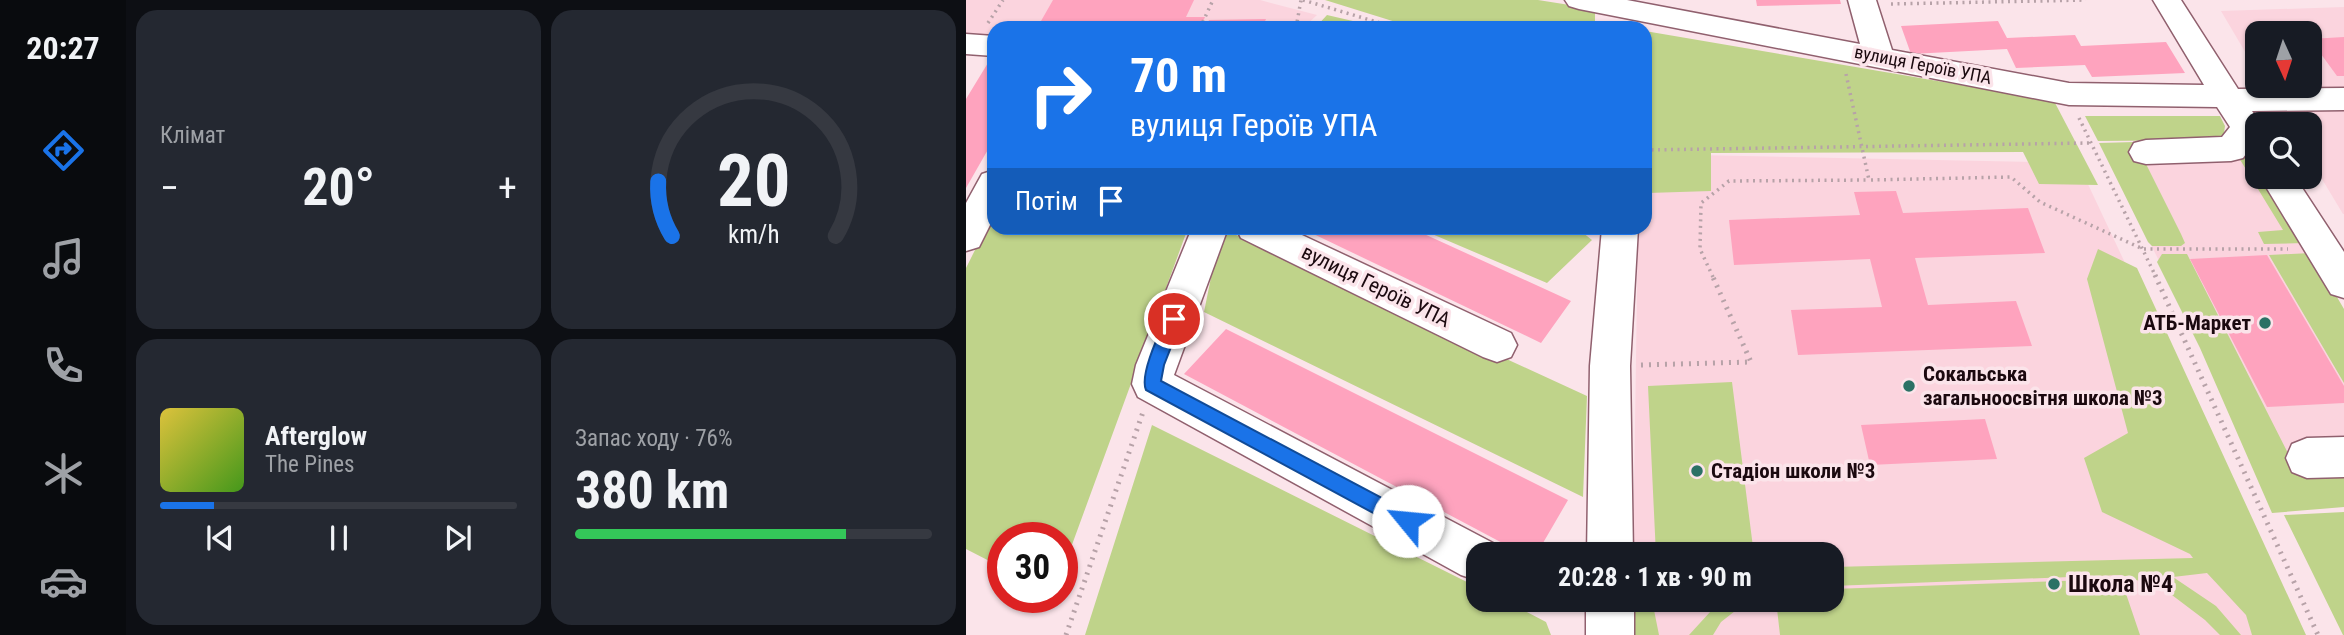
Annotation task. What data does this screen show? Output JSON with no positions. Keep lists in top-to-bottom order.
{
  "streets": {
    "street": ["вулиця Героїв УПА"]
  },
  "places": [
    "АТБ-Маркет",
    "Сокальська загальноосвітня школа №3",
    "Стадіон школи №3",
    "Школа №4"
  ],
  "north": "bottom",
  "page": {
    "tabs": "20:27",
    "tile": [
      "Клімат",
      ["Запас ходу · 76%", "380 km"]
    ],
    "turn": ["70 m", "вулиця Героїв УПА"],
    "heat": ["−", "20°", "+"],
    "then": "Потім",
    "song": ["Afterglow", "The Pines"],
    "limit": "30",
    "trip": "20:28 · 1 хв · 90 m",
    "gauge": ["20", "km/h"]
  }
}
